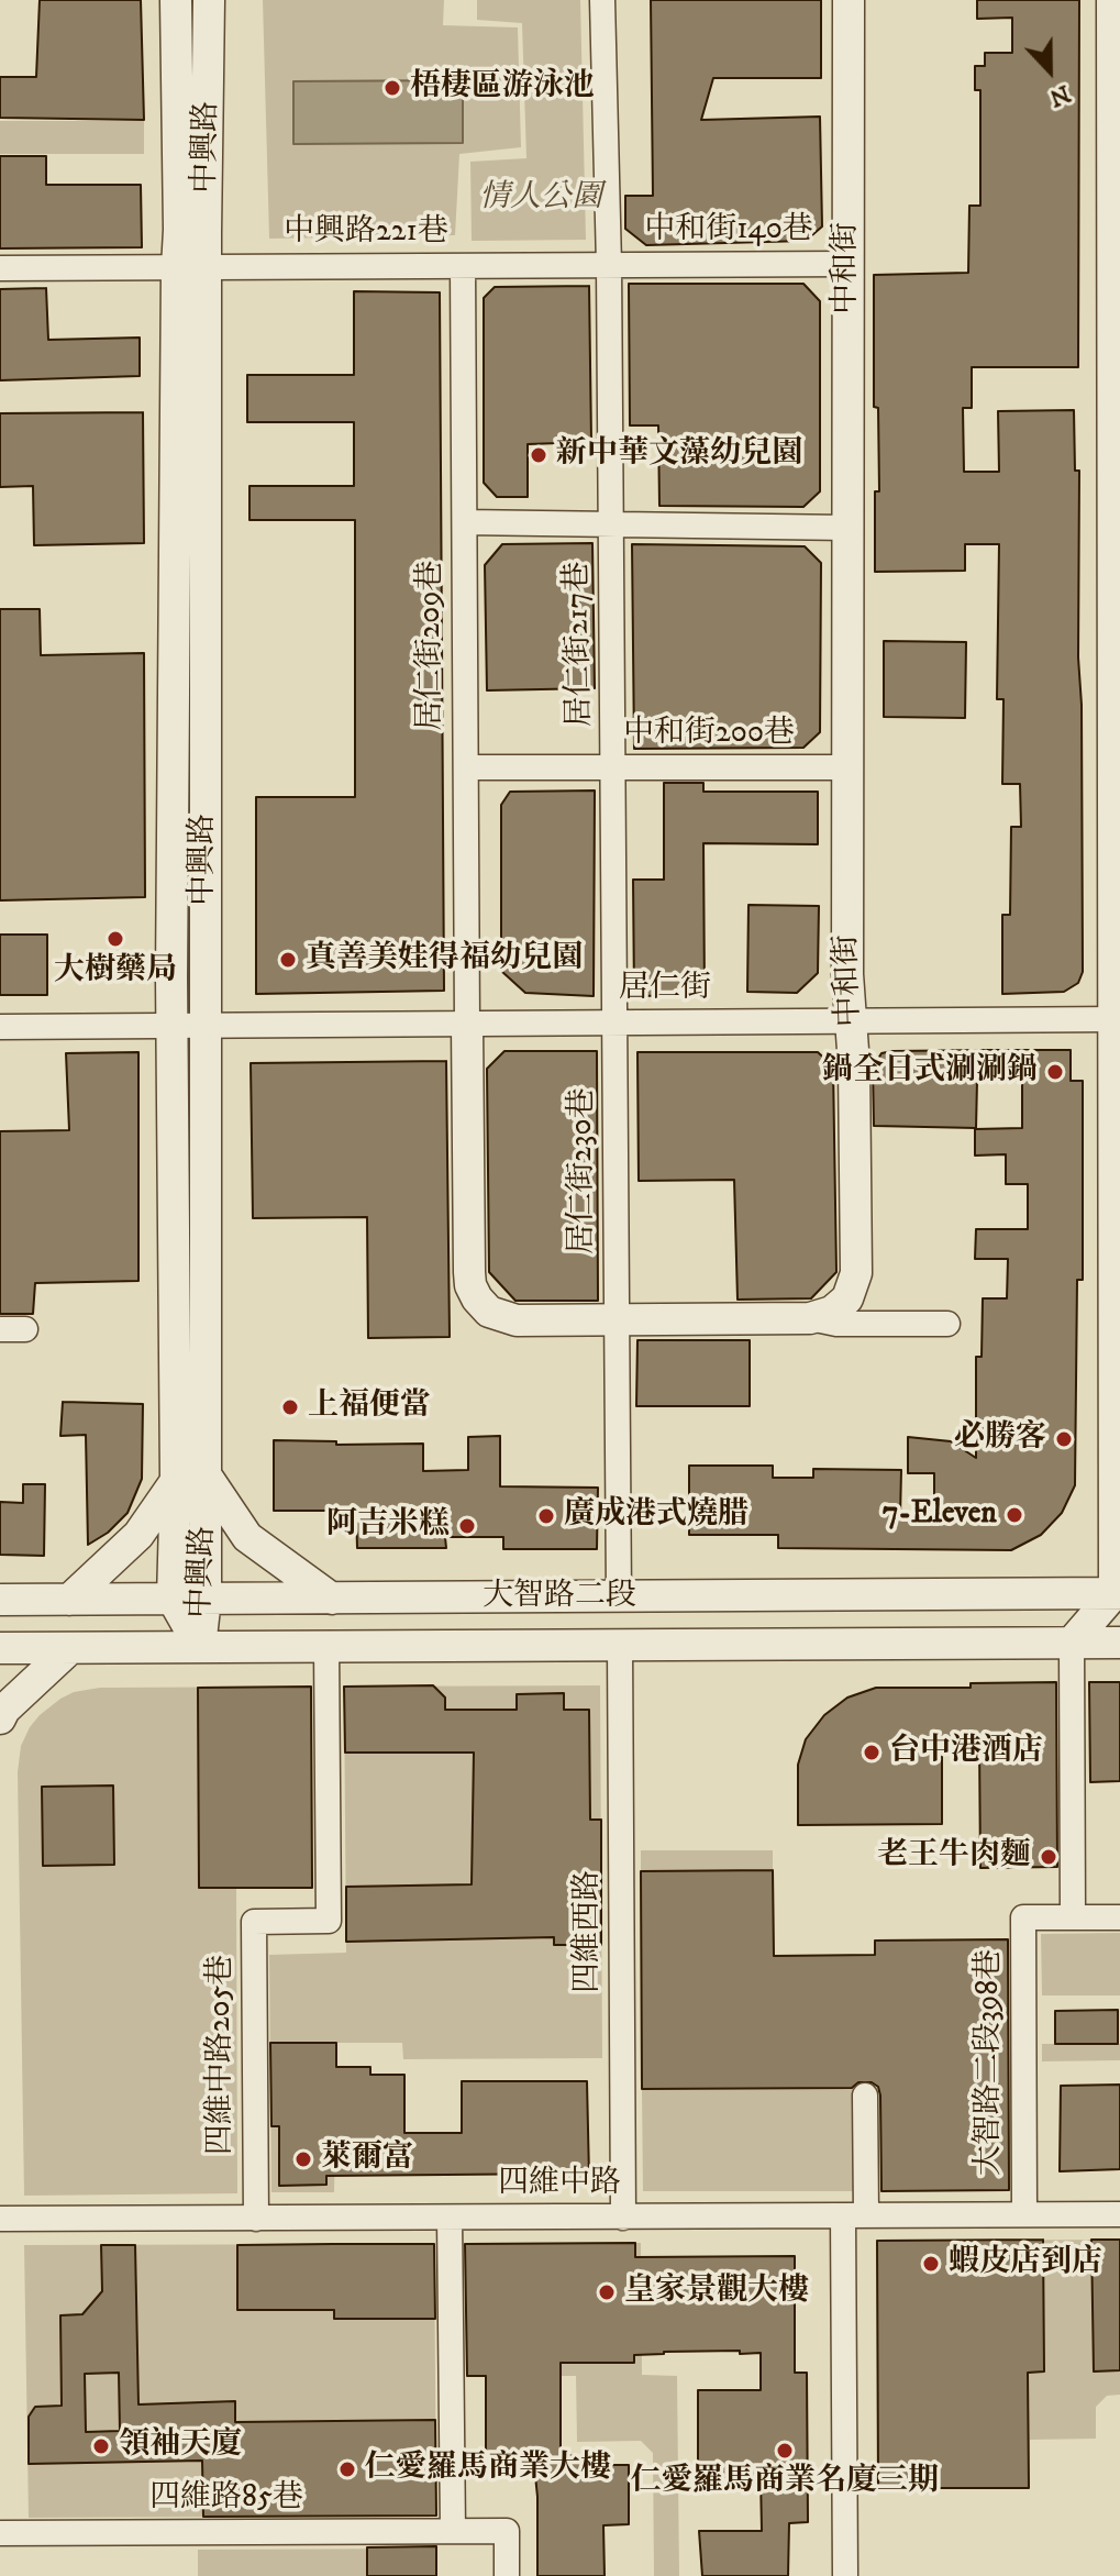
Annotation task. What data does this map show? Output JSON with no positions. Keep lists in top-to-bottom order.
{
  "streets": {
    "street": [
      "中興路",
      "中和街140巷",
      "中興路221巷",
      "中和街",
      "居仁街217巷",
      "居仁街209巷",
      "中和街200巷",
      "居仁街",
      "居仁街230巷",
      "大智路二段",
      "四維西路",
      "四維中路205巷",
      "大智路二段398巷",
      "四維中路",
      "四維路85巷"
    ]
  },
  "crossings": [
    ["中興路", "中興路221巷"],
    ["中興路", "居仁街"],
    ["中興路", "大智路二段"],
    ["中和街140巷", "中興路221巷"],
    ["中和街140巷", "中和街"],
    ["中和街140巷", "居仁街217巷"],
    ["中興路221巷", "居仁街217巷"],
    ["中興路221巷", "居仁街209巷"],
    ["中和街", "居仁街209巷"],
    ["中和街", "中和街200巷"],
    ["中和街", "居仁街"],
    ["中和街", "居仁街230巷"],
    ["居仁街217巷", "中和街200巷"],
    ["居仁街217巷", "居仁街"],
    ["居仁街217巷", "居仁街230巷"],
    ["居仁街209巷", "中和街200巷"],
    ["居仁街209巷", "居仁街"],
    ["居仁街", "居仁街230巷"],
    ["居仁街230巷", "大智路二段"],
    ["大智路二段", "四維西路"],
    ["大智路二段", "四維中路205巷"],
    ["四維西路", "四維中路"],
    ["四維中路205巷", "四維中路"],
    ["大智路二段398巷", "四維中路"]
  ],
  "parks": ["情人公園"],
  "places": [
    "梧棲區游泳池",
    "新中華文藻幼兒園",
    "大樹藥局",
    "真善美娃得福幼兒園",
    "鍋全日式涮涮鍋",
    "上福便當",
    "必勝客",
    "7-Eleven",
    "廣成港式燒腊",
    "阿吉米糕",
    "台中港酒店",
    "老王牛肉麵",
    "萊爾富",
    "蝦皮店到店",
    "皇家景觀大樓",
    "領袖天廈",
    "仁愛羅馬商業名廈三期",
    "仁愛羅馬商業大樓"
  ],
  "north": "bottom"
}
